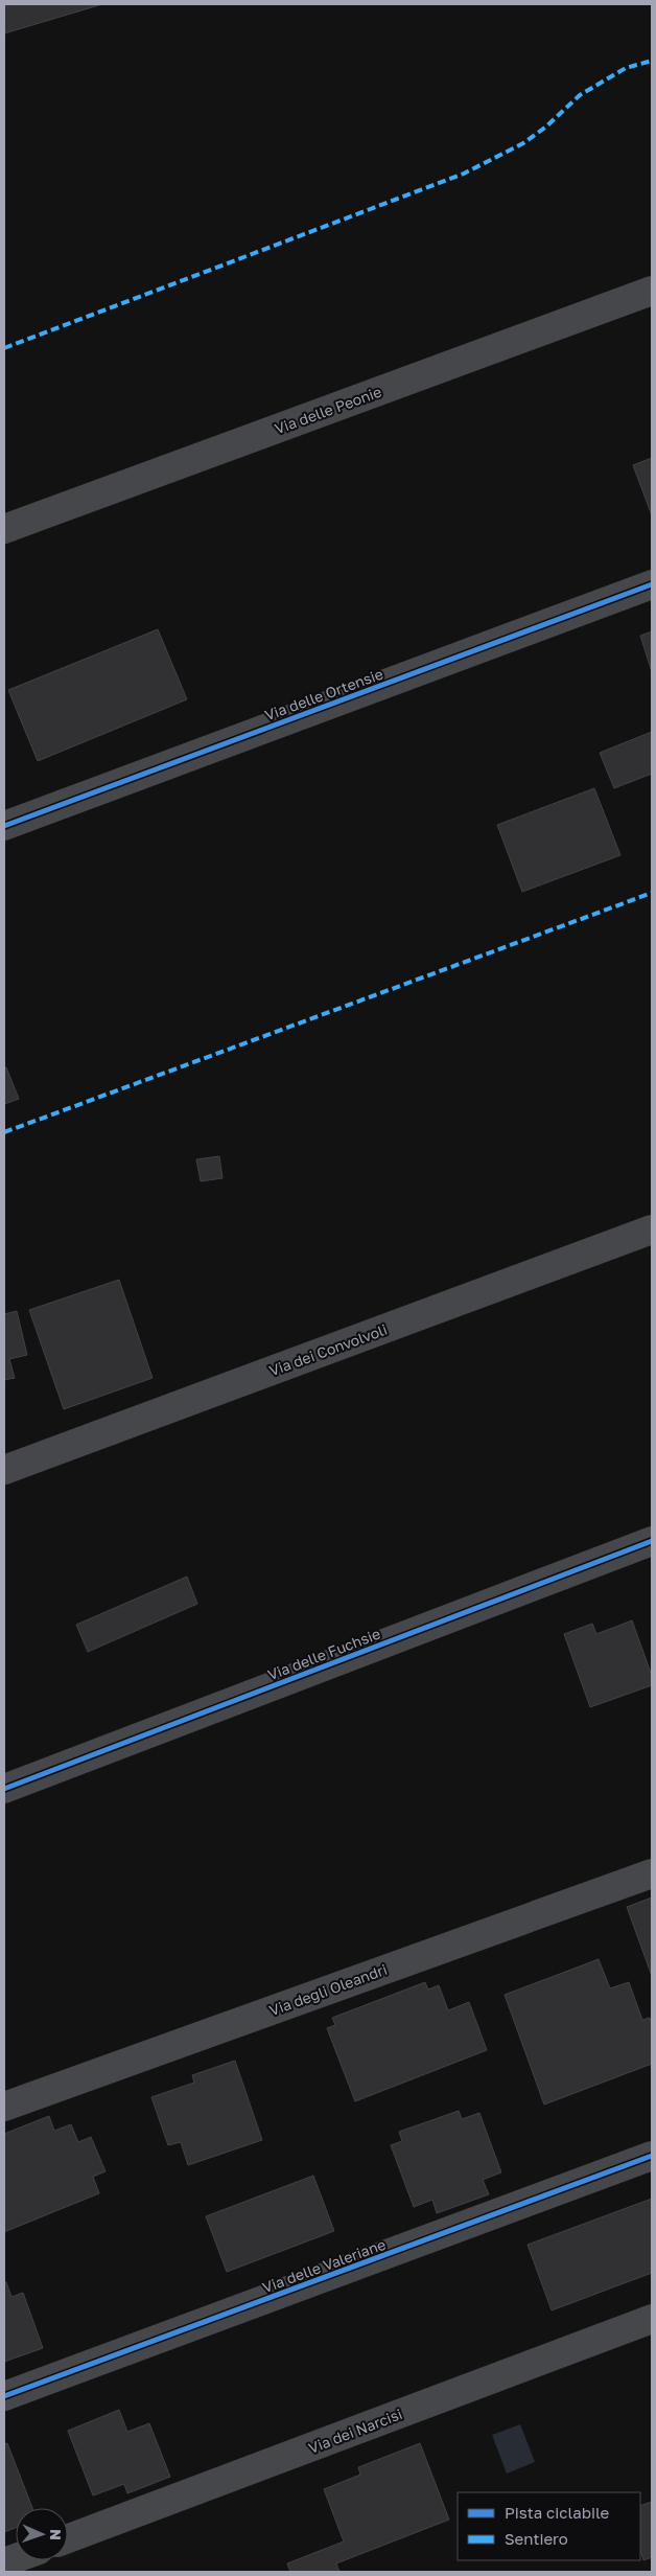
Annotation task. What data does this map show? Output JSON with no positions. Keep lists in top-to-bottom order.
{
  "streets": {
    "street": [
      "Via delle Peonie",
      "Via delle Ortensie",
      "Via dei Convolvoli",
      "Via delle Fuchsie",
      "Via degli Oleandri",
      "Via delle Valeriane",
      "Via dei Narcisi"
    ]
  },
  "legend": ["Pista ciclabile", "Sentiero"],
  "north": "right"
}
